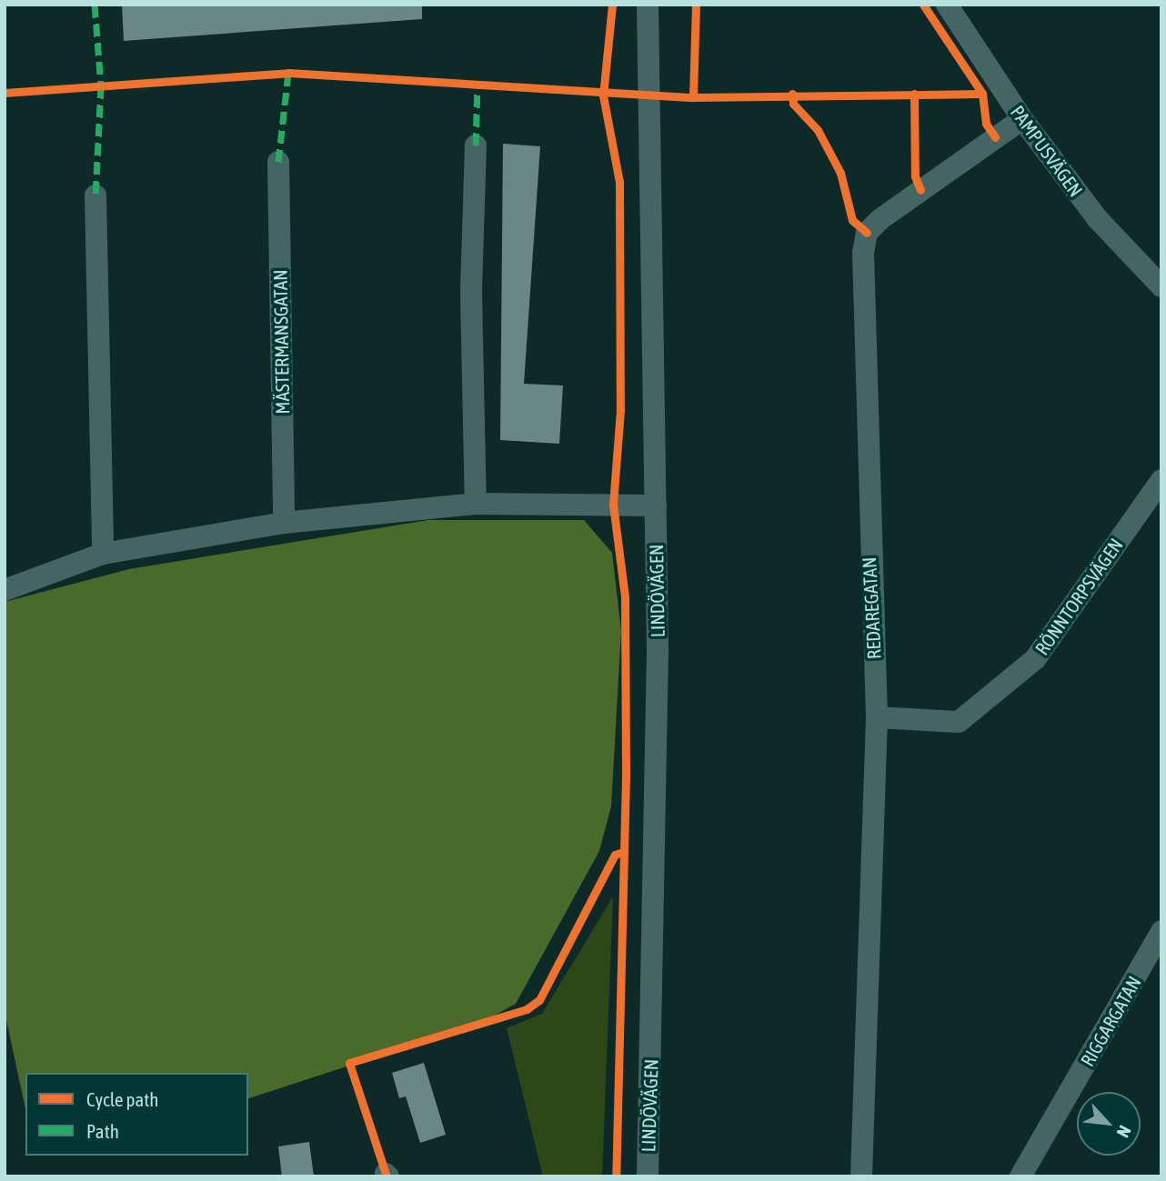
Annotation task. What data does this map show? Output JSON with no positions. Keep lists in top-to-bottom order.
{
  "streets": {
    "street": [
      "PAMPUSVÄGEN",
      "MÄSTERMANSGATAN",
      "LINDÖVÄGEN",
      "RÖNNTORPSVÄGEN",
      "REDAREGATAN",
      "RIGGARGATAN"
    ]
  },
  "crossings": [
    ["PAMPUSVÄGEN", "REDAREGATAN"],
    ["RÖNNTORPSVÄGEN", "REDAREGATAN"]
  ],
  "legend": ["Cycle path", "Path"],
  "north": "bottom right"
}
